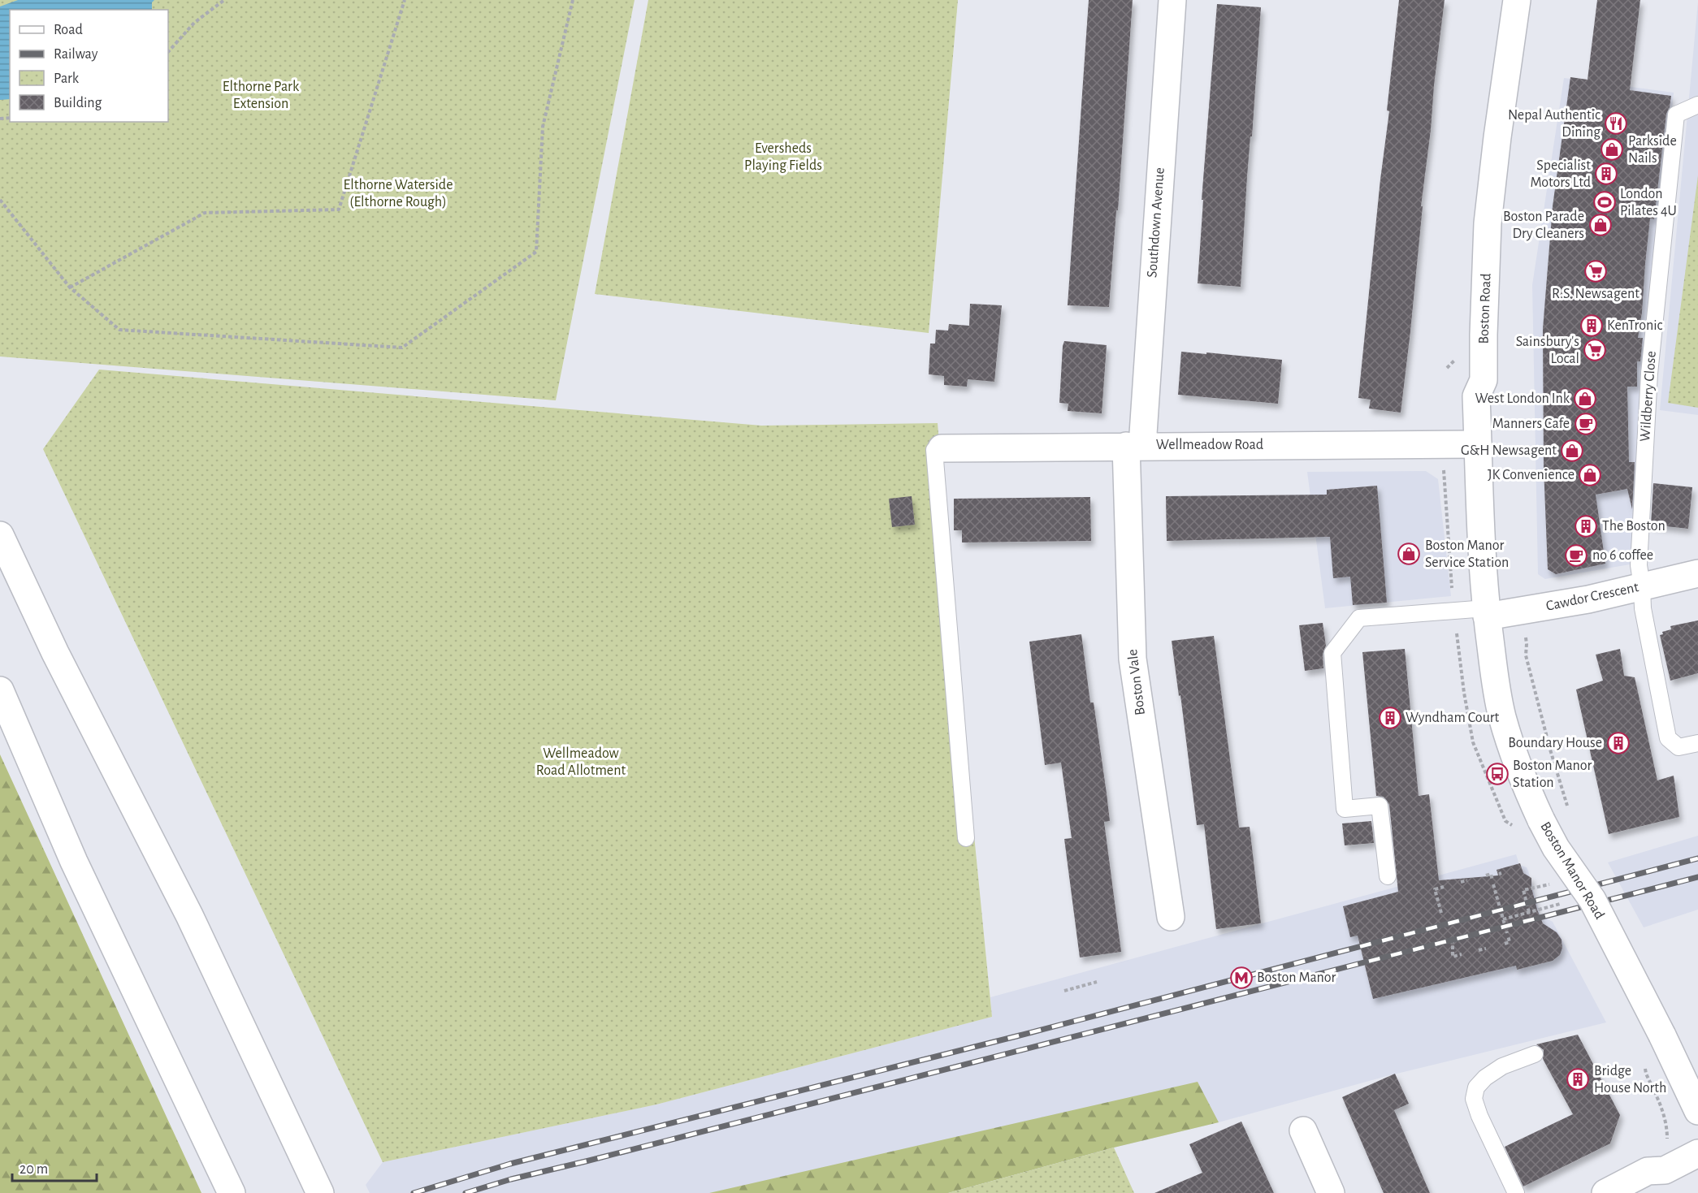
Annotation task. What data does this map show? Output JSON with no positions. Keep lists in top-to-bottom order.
{
  "streets": {
    "main road": [
      "Southdown Avenue",
      "Boston Road",
      "Wellmeadow Road",
      "Cawdor Crescent",
      "Boston Vale",
      "Boston Manor Road"
    ],
    "lane": ["Wildberry Close"]
  },
  "crossings": [
    ["Southdown Avenue", "Wellmeadow Road"],
    ["Southdown Avenue", "Boston Vale"],
    ["Boston Road", "Wellmeadow Road"],
    ["Boston Road", "Cawdor Crescent"],
    ["Boston Road", "Boston Manor Road"],
    ["Wildberry Close", "Cawdor Crescent"],
    ["Wellmeadow Road", "Boston Vale"],
    ["Cawdor Crescent", "Boston Manor Road"]
  ],
  "parks": [
    "Elthorne Park Extension",
    "Eversheds Playing Fields",
    "Elthorne Waterside (Elthorne Rough)",
    "Wellmeadow Road Allotment"
  ],
  "places": {
    "restaurant": ["Nepal Authentic Dining"],
    "shop": [
      "Parkside Nails",
      "Boston Parade Dry Cleaners",
      "West London Ink",
      "G&H Newsagent",
      "JK Convenience",
      "Boston Manor Service Station"
    ],
    "building": [
      "Specialist Motors Ltd",
      "KenTronic",
      "The Boston",
      "Wyndham Court",
      "Boundary House",
      "Bridge House North"
    ],
    "sports": ["London Pilates 4U"],
    "supermarket": ["R.S. Newsagent", "Sainsbury's Local"],
    "cafe": ["Manners Cafe", "no 6 coffee"],
    "bus stop": ["Boston Manor Station"],
    "metro station": ["Boston Manor"]
  },
  "legend": [
    "Road",
    "Railway",
    "Park",
    "Building"
  ],
  "scale_bar": "20 m"
}
